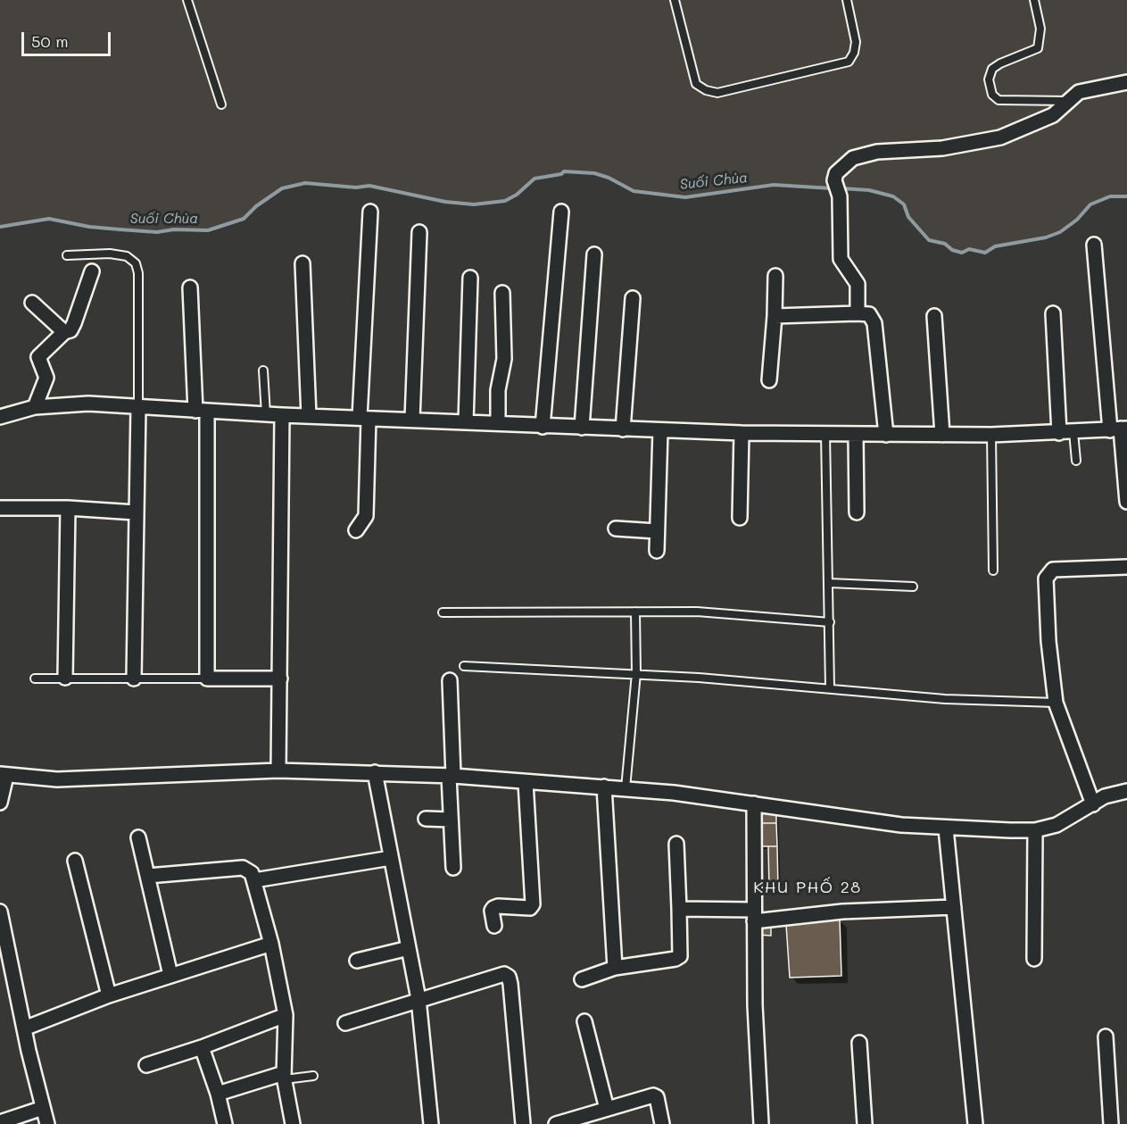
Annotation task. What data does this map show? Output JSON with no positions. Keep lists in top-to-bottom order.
{
  "districts": ["KHU PHỐ 28"],
  "water": ["Suối Chùa"],
  "scale_bar": "50 m"
}
